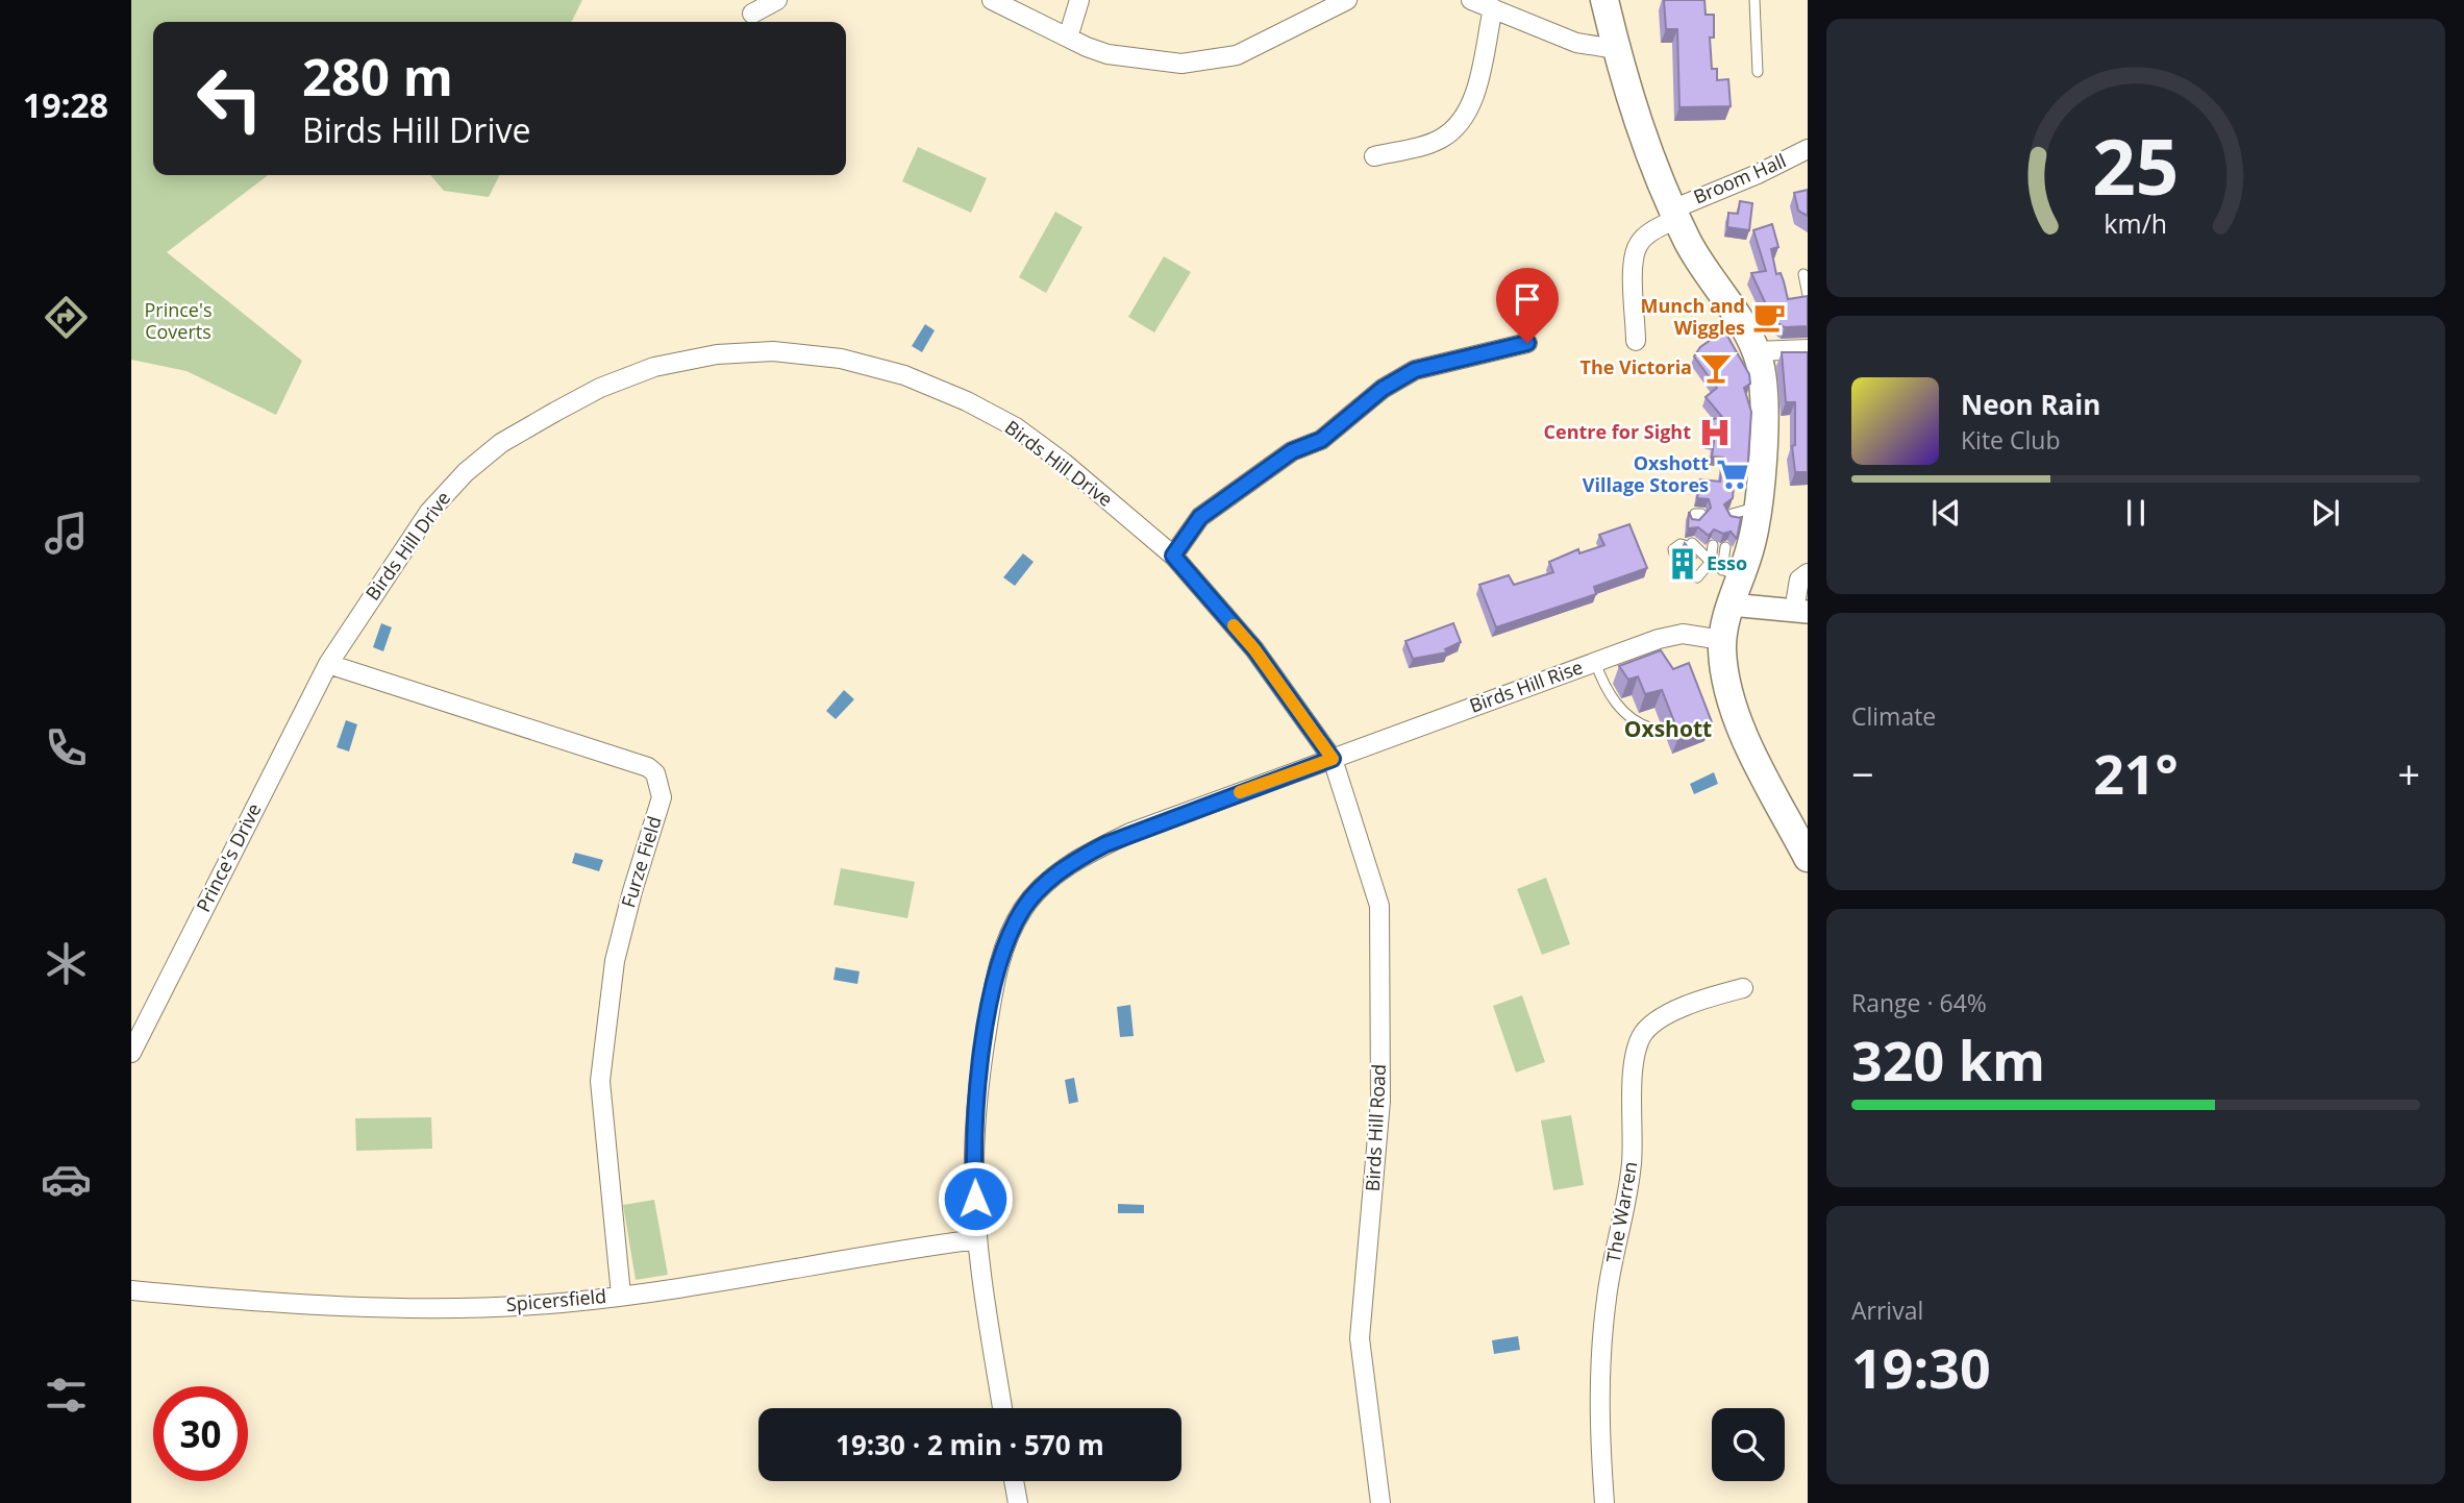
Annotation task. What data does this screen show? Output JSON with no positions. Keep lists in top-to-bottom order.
{
  "streets": {
    "street": [
      "Broom Hall",
      "Birds Hill Drive",
      "Birds Hill Rise",
      "Prince's Drive",
      "Furze Field",
      "Birds Hill Road",
      "The Warren",
      "Spicersfield"
    ]
  },
  "crossings": [
    ["Birds Hill Drive", "Birds Hill Rise"],
    ["Birds Hill Drive", "Prince's Drive"],
    ["Birds Hill Drive", "Furze Field"],
    ["Birds Hill Drive", "Birds Hill Road"],
    ["Birds Hill Rise", "Birds Hill Road"],
    ["Birds Hill Rise", "Spicersfield"],
    ["Prince's Drive", "Furze Field"],
    ["Furze Field", "Spicersfield"]
  ],
  "districts": ["Oxshott"],
  "parks": ["Prince's Coverts"],
  "places": {
    "cafe": ["Munch and Wiggles"],
    "bar": ["The Victoria"],
    "hospital": ["Centre for Sight"],
    "supermarket": ["Oxshott Village Stores"],
    "building": ["Esso"]
  },
  "page": {
    "tabs": "19:28",
    "turn": ["280 m", "Birds Hill Drive"],
    "song": ["Neon Rain", "Kite Club"],
    "tile": [
      "Climate",
      ["Range · 64%", "320 km"],
      ["Arrival", "19:30"]
    ],
    "heat": ["−", "21°", "+"],
    "limit": "30",
    "trip": "19:30 · 2 min · 570 m",
    "gauge": ["25", "km/h"]
  }
}
